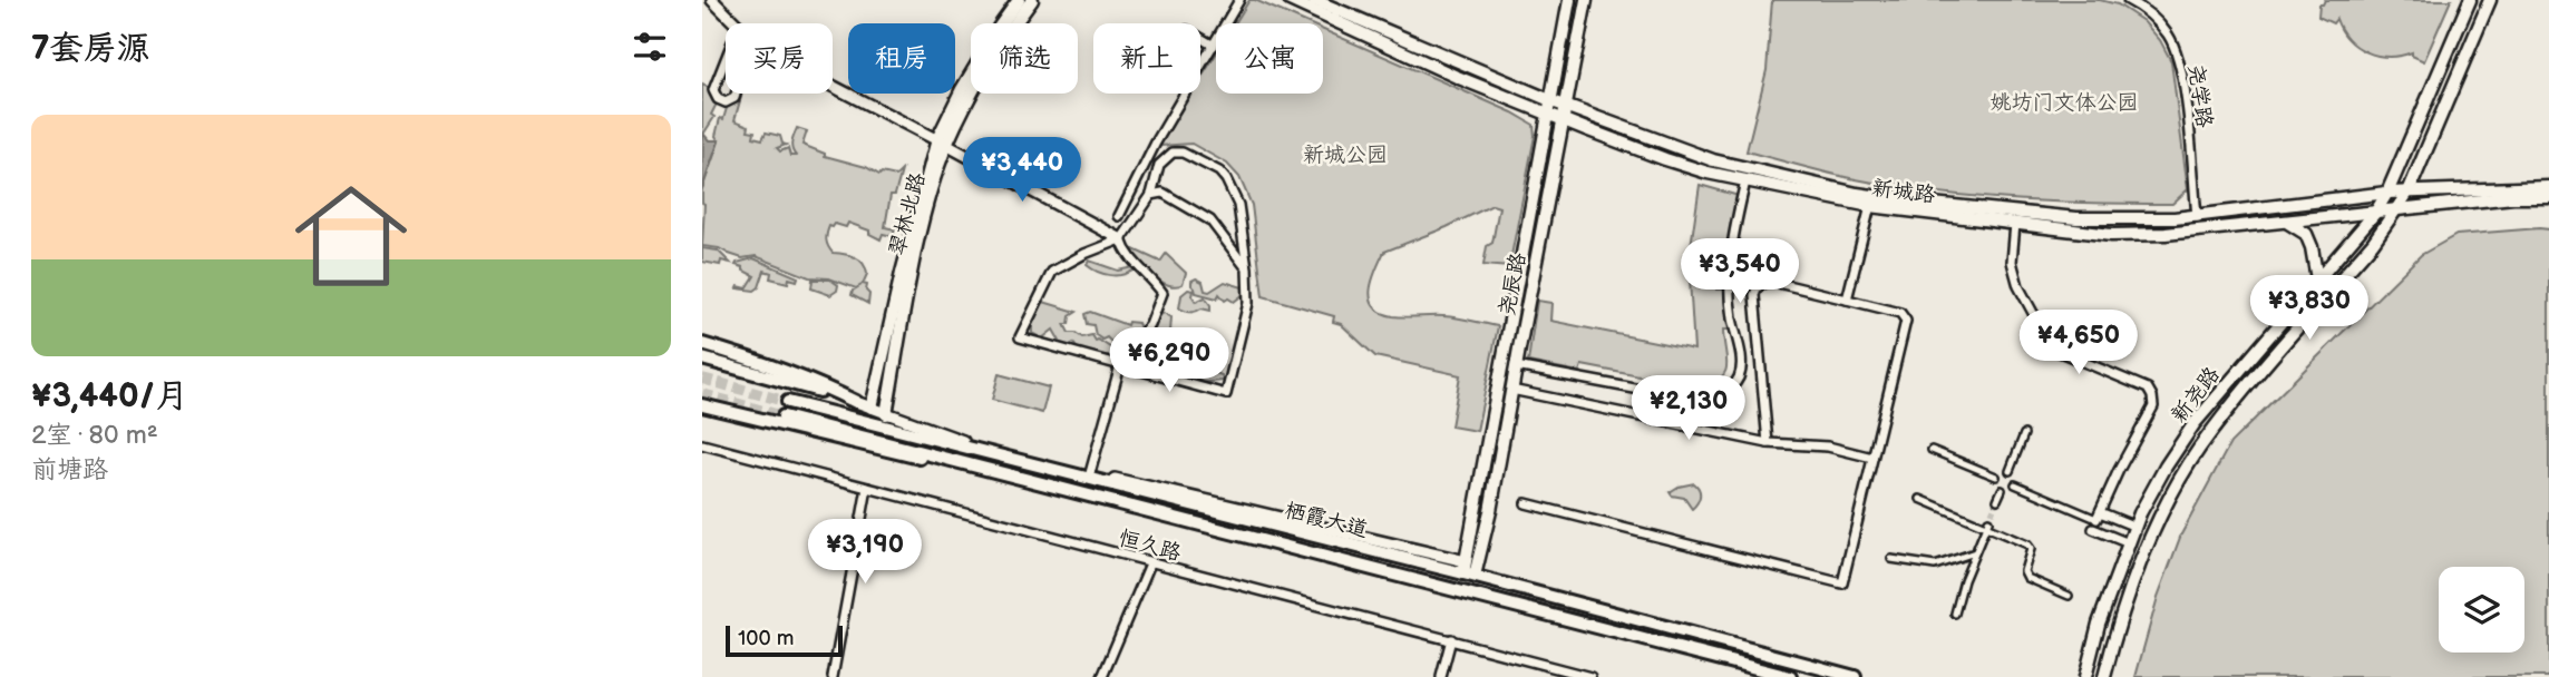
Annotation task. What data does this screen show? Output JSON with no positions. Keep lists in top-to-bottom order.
{
  "streets": {
    "main road": [
      "新城路",
      "翠林北路",
      "尧辰路",
      "新尧路",
      "栖霞大道"
    ],
    "street": ["尧学路", "恒久路"]
  },
  "crossings": [
    ["尧学路", "新城路"],
    ["新城路", "尧辰路"],
    ["新城路", "新尧路"],
    ["尧辰路", "栖霞大道"]
  ],
  "parks": ["姚坊门文体公园", "新城公园"],
  "scale_bar": "100 m",
  "page": {
    "heading": "7套房源",
    "chip": [
      "买房",
      "租房",
      "筛选",
      "新上",
      "公寓"
    ],
    "list": [
      {
        "name": "¥3,440/月",
        "note": "2室 · 80 m² · 前塘路"
      }
    ],
    "price": [
      "¥3,440",
      "¥3,540",
      "¥3,830",
      "¥4,650",
      "¥6,290",
      "¥2,130",
      "¥3,190"
    ],
    "scale": "100 m"
  }
}
